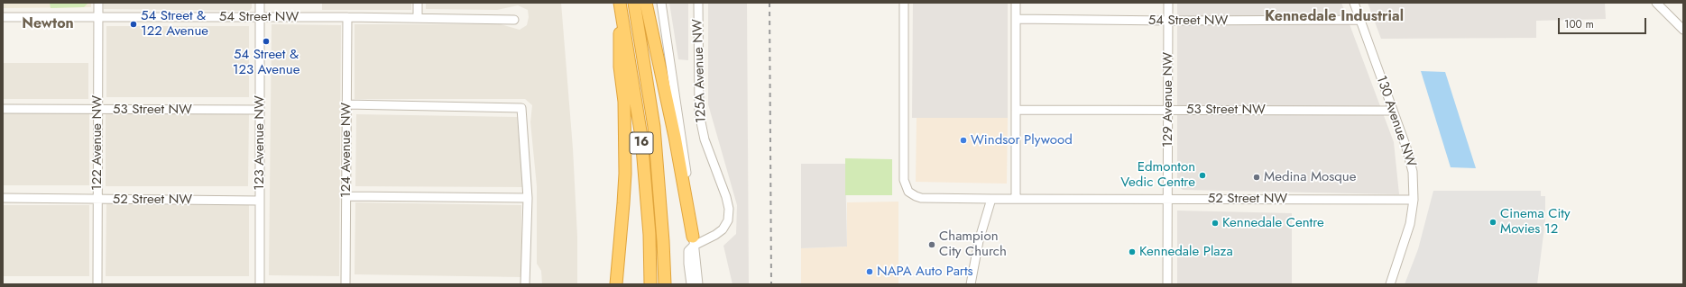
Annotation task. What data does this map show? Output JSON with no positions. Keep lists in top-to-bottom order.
{
  "streets": {
    "highway": ["16"],
    "street": [
      "54 Street NW",
      "125A Avenue NW",
      "129 Avenue NW",
      "53 Street NW",
      "130 Avenue NW",
      "122 Avenue NW",
      "123 Avenue NW",
      "124 Avenue NW",
      "52 Street NW"
    ]
  },
  "crossings": [
    ["54 Street NW", "129 Avenue NW"],
    ["54 Street NW", "130 Avenue NW"],
    ["54 Street NW", "122 Avenue NW"],
    ["54 Street NW", "123 Avenue NW"],
    ["54 Street NW", "124 Avenue NW"],
    ["129 Avenue NW", "53 Street NW"],
    ["129 Avenue NW", "52 Street NW"],
    ["53 Street NW", "130 Avenue NW"],
    ["53 Street NW", "122 Avenue NW"],
    ["53 Street NW", "123 Avenue NW"],
    ["130 Avenue NW", "52 Street NW"],
    ["122 Avenue NW", "52 Street NW"],
    ["123 Avenue NW", "52 Street NW"]
  ],
  "districts": ["Kennedale Industrial", "Newton"],
  "places": [
    "54 Street & 122 Avenue",
    "54 Street & 123 Avenue",
    "Windsor Plywood",
    "Edmonton Vedic Centre",
    "Medina Mosque",
    "Cinema City Movies 12",
    "Kennedale Centre",
    "Champion City Church",
    "Kennedale Plaza",
    "NAPA Auto Parts"
  ],
  "scale_bar": "100 m"
}
